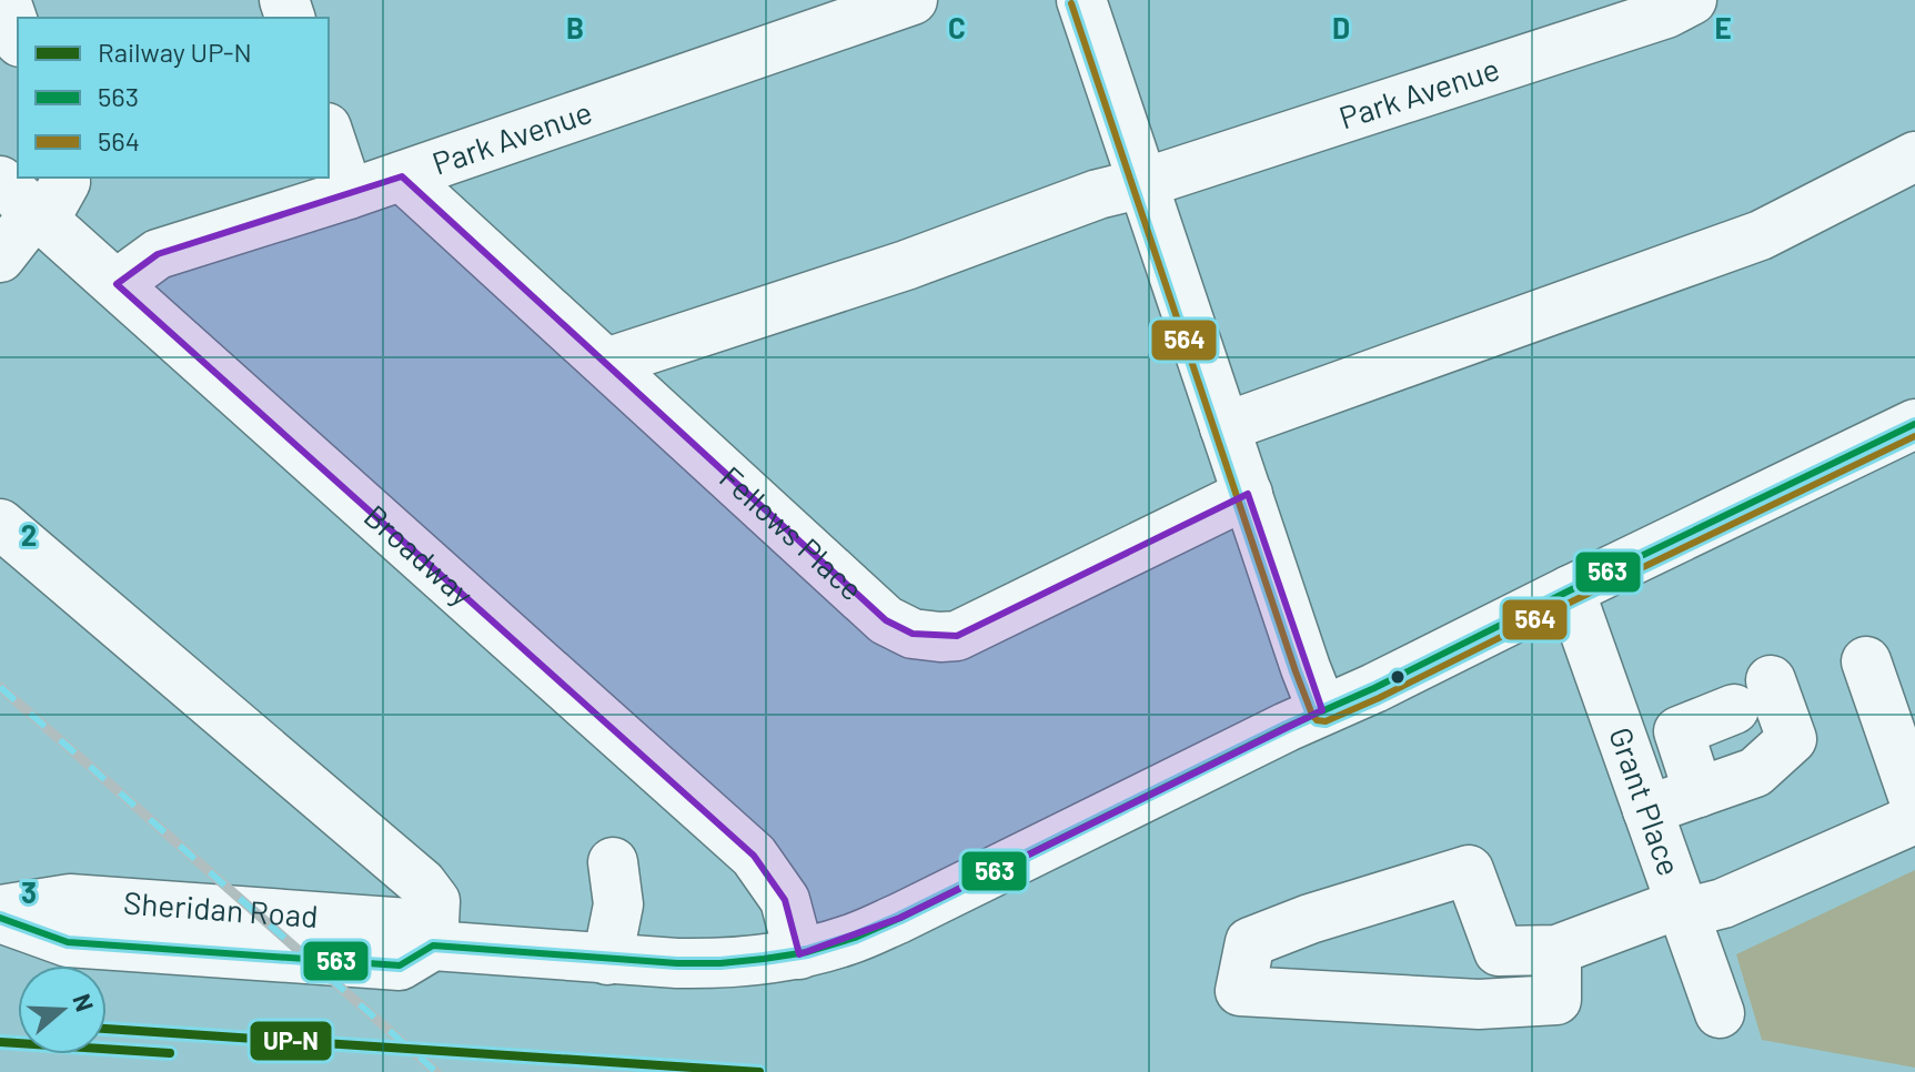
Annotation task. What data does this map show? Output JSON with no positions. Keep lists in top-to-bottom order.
{
  "streets": {
    "main road": [
      "Park Avenue",
      "Fellows Place",
      "Broadway",
      "Grant Place",
      "Sheridan Road"
    ]
  },
  "crossings": [
    ["Park Avenue", "Fellows Place"],
    ["Park Avenue", "Broadway"],
    ["Broadway", "Sheridan Road"],
    ["Grant Place", "Sheridan Road"]
  ],
  "lines": ["transit line 564", "transit line 563", "rail line UP-N"],
  "legend": ["Railway UP-N", "563", "564"],
  "north": "right",
  "grid": {
    "columns": [
      "B",
      "C",
      "D",
      "E"
    ],
    "rows": ["2", "3"]
  }
}
